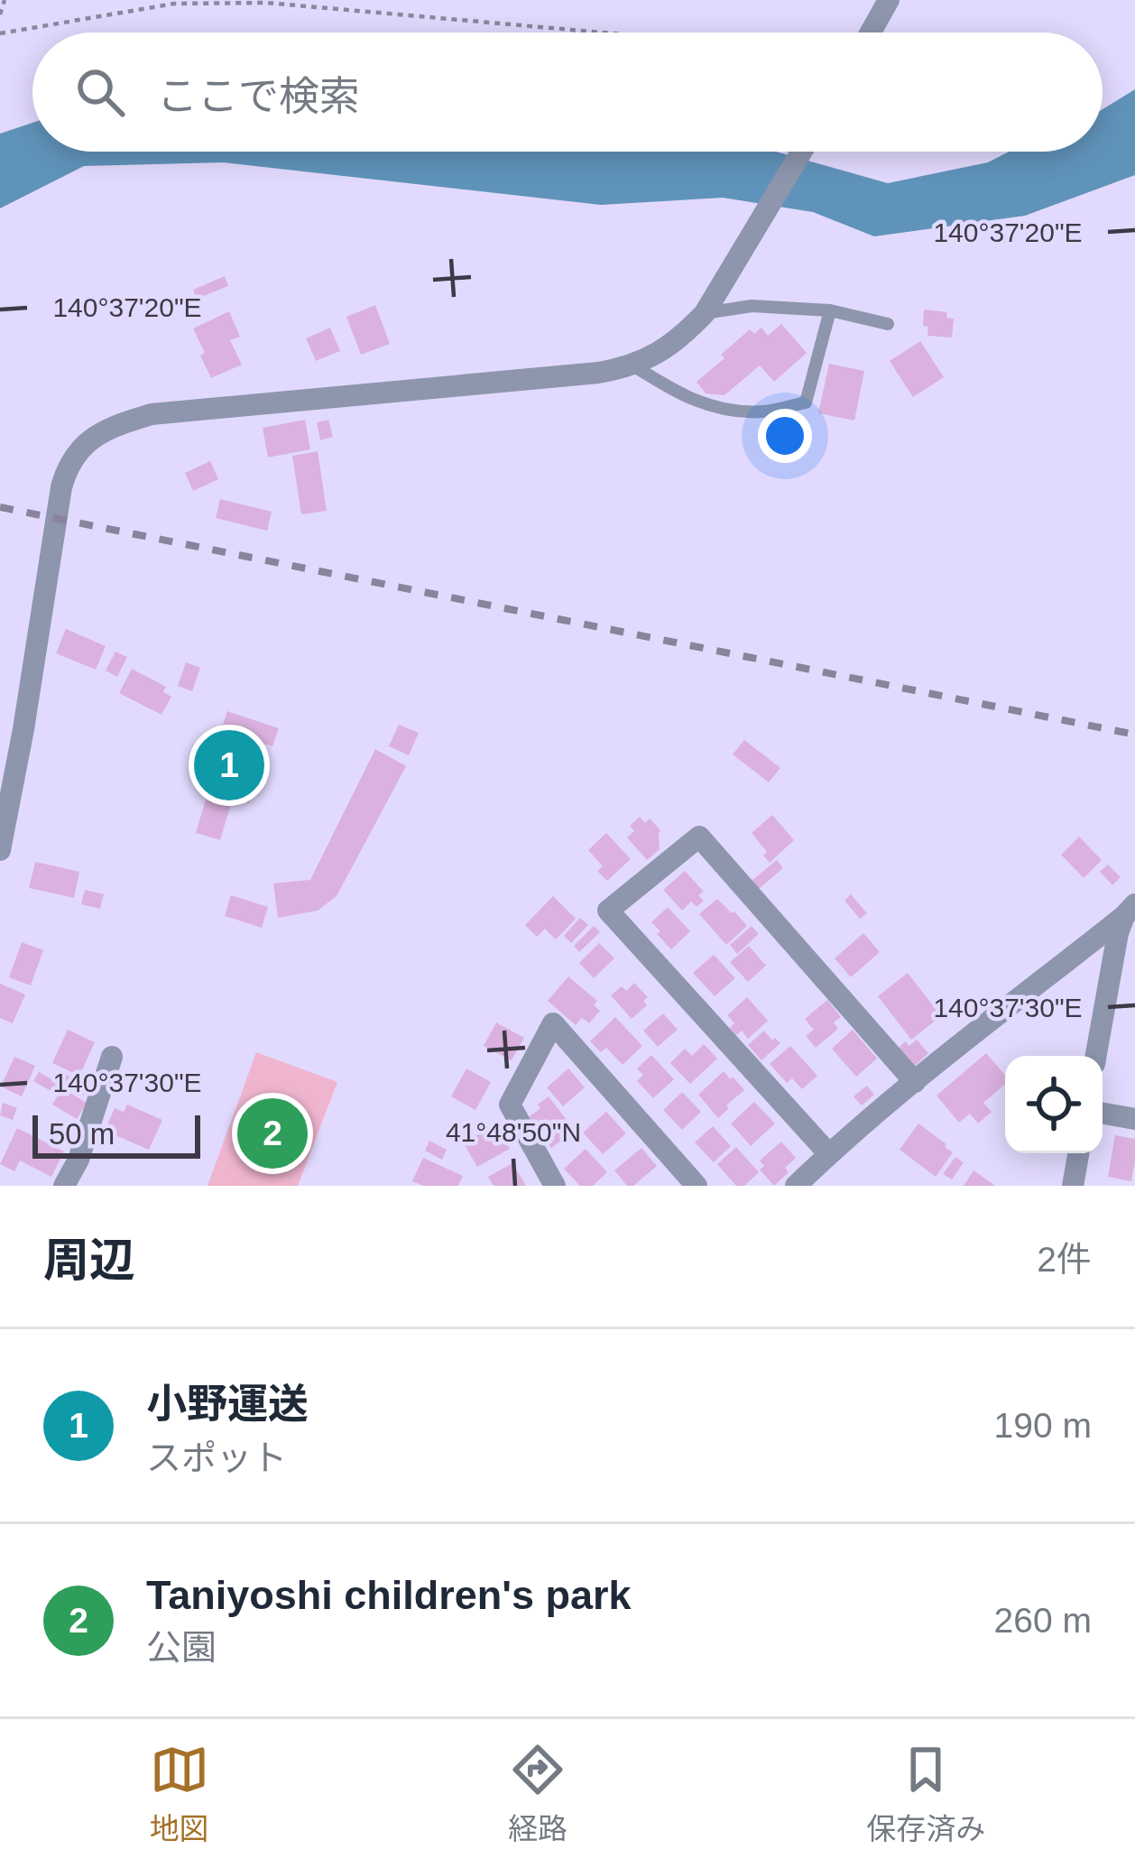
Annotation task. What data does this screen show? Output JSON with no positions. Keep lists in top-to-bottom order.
{
  "scale_bar": "50 m",
  "page": {
    "search": "ここで検索",
    "pins": ["1", "2"],
    "scale": "50 m",
    "heading": ["周辺", "2件"],
    "list": [
      {
        "mark": "1",
        "name": "小野運送",
        "note": "スポット",
        "value": "190 m"
      },
      {
        "mark": "2",
        "name": "Taniyoshi children's park",
        "note": "公園",
        "value": "260 m"
      }
    ],
    "nav": ["地図", "経路", "保存済み"]
  },
  "coordinates": ["140°37'20\"E", "140°37'30\"E", "41°48'50\"N"]
}
